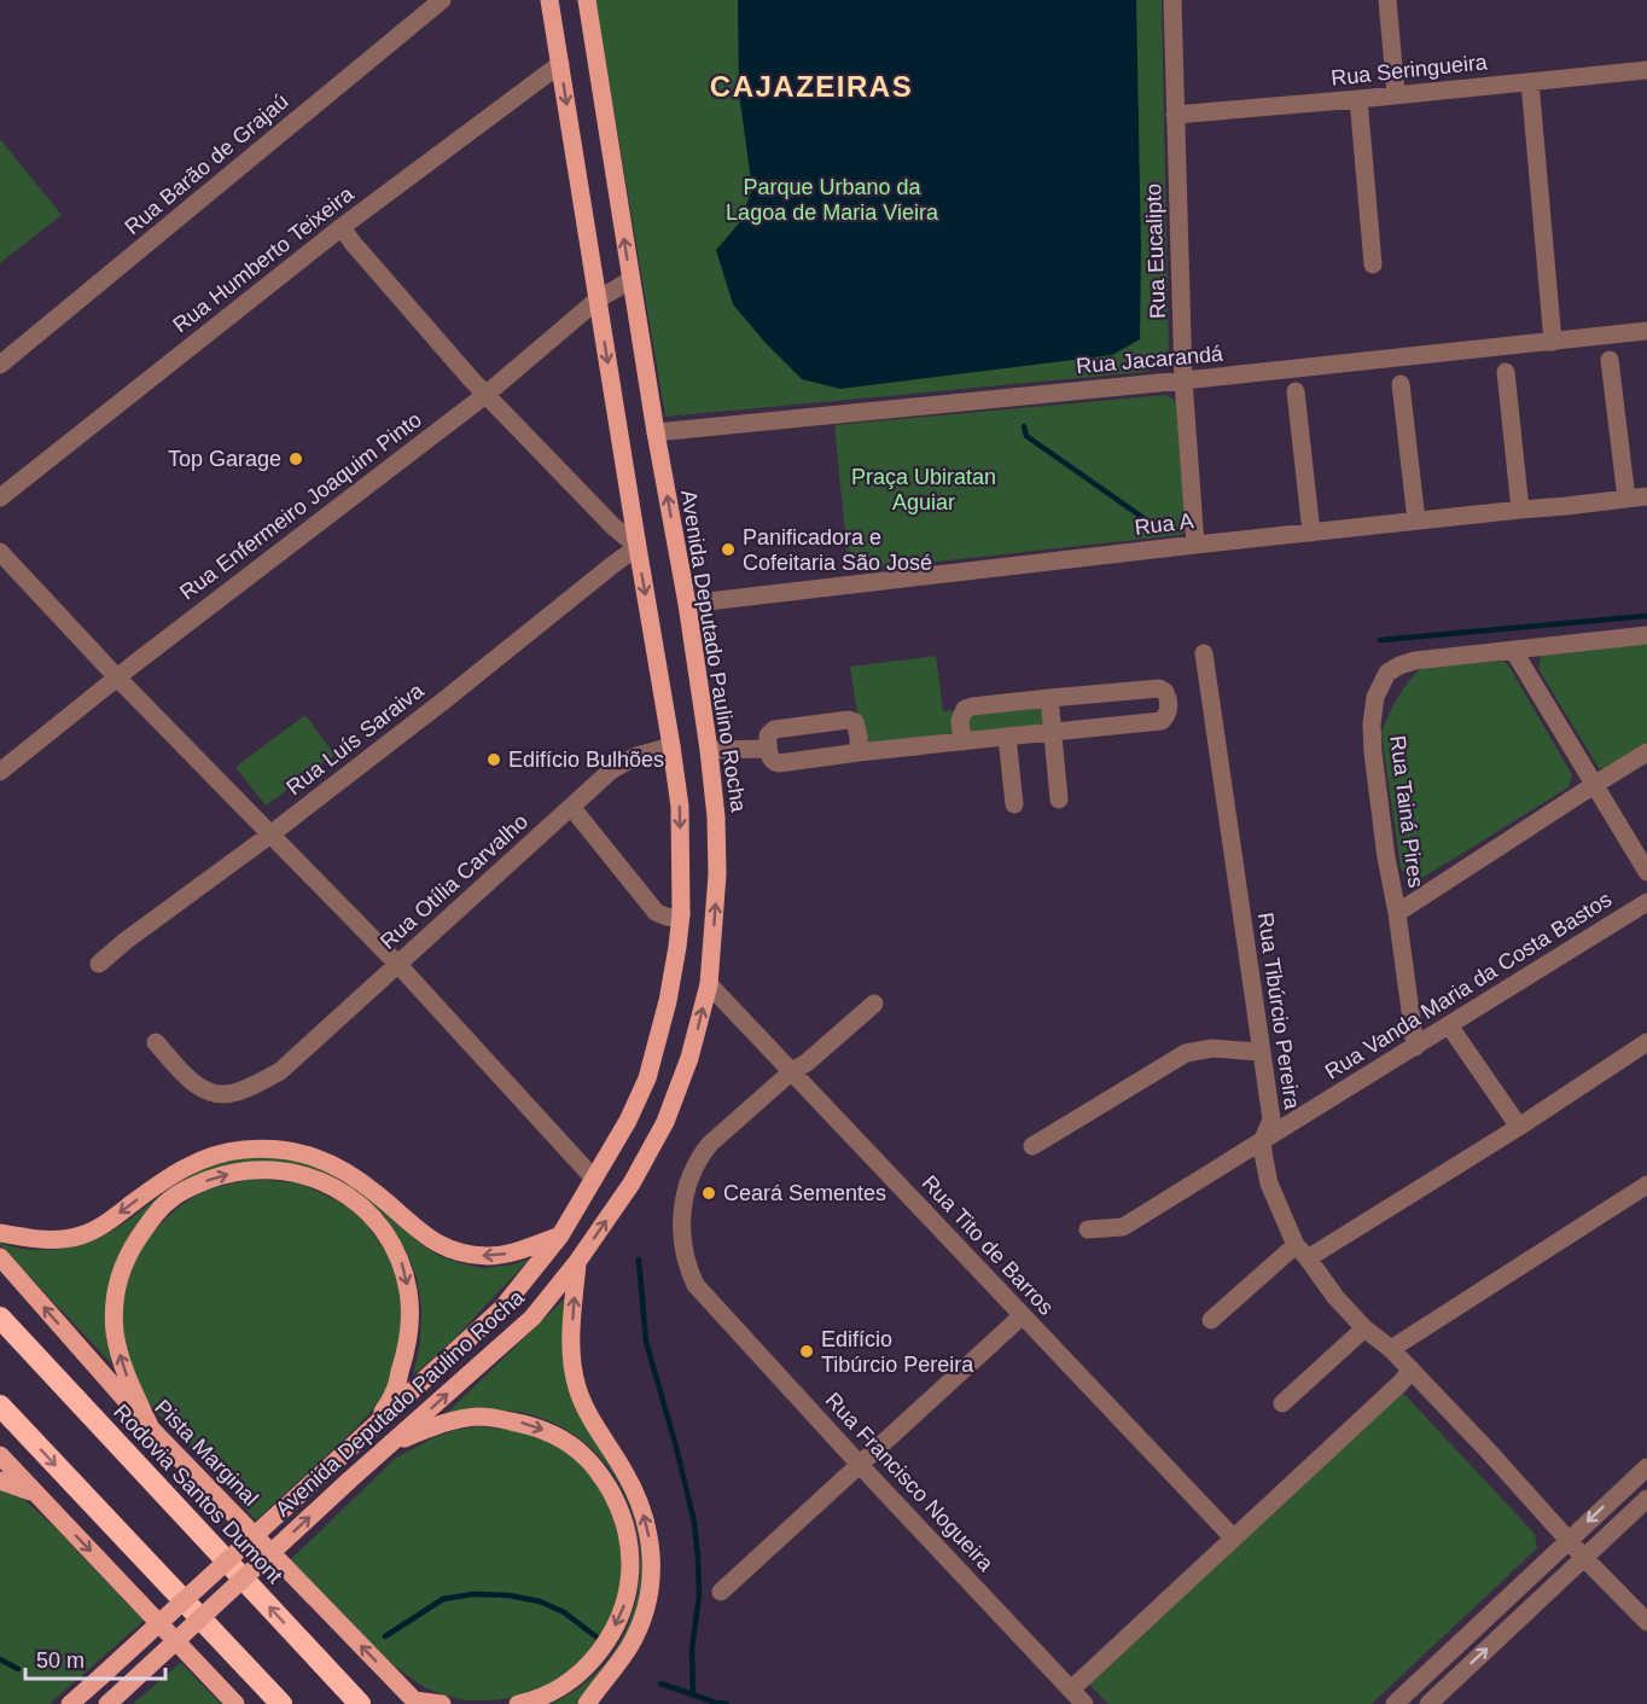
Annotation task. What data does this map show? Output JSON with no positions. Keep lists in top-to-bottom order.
{
  "streets": {
    "highway": ["Rodovia Santos Dumont"],
    "main road": ["Avenida Deputado Paulino Rocha", "Pista Marginal"],
    "street": [
      "Rua Seringueira",
      "Rua Barão de Grajaú",
      "Rua Eucalipto",
      "Rua Humberto Teixeira",
      "Rua Jacarandá",
      "Rua Enfermeiro Joaquim Pinto",
      "Rua A",
      "Rua Luís Saraiva",
      "Rua Tainá Pires",
      "Rua Otília Carvalho",
      "Rua Vanda Maria da Costa Bastos",
      "Rua Tibúrcio Pereira",
      "Rua Tito de Barros",
      "Rua Francisco Nogueira"
    ]
  },
  "crossings": [
    ["Rua Seringueira", "Rua Eucalipto"],
    ["Rua Eucalipto", "Rua Jacarandá"],
    ["Rua Eucalipto", "Rua A"],
    ["Rua Humberto Teixeira", "Avenida Deputado Paulino Rocha"],
    ["Rua Jacarandá", "Avenida Deputado Paulino Rocha"],
    ["Rua Enfermeiro Joaquim Pinto", "Avenida Deputado Paulino Rocha"],
    ["Rua A", "Avenida Deputado Paulino Rocha"],
    ["Avenida Deputado Paulino Rocha", "Rua Luís Saraiva"],
    ["Avenida Deputado Paulino Rocha", "Rua Otília Carvalho"],
    ["Avenida Deputado Paulino Rocha", "Rua Tito de Barros"],
    ["Rua Tainá Pires", "Rua Vanda Maria da Costa Bastos"],
    ["Rua Vanda Maria da Costa Bastos", "Rua Tibúrcio Pereira"],
    ["Rua Tito de Barros", "Rua Francisco Nogueira"]
  ],
  "districts": ["CAJAZEIRAS"],
  "parks": ["Parque Urbano da Lagoa de Maria Vieira", "Praça Ubiratan Aguiar"],
  "places": [
    "Top Garage",
    "Panificadora e Cofeitaria São José",
    "Edifício Bulhões",
    "Ceará Sementes",
    "Edifício Tibúrcio Pereira"
  ],
  "scale_bar": "50 m"
}
